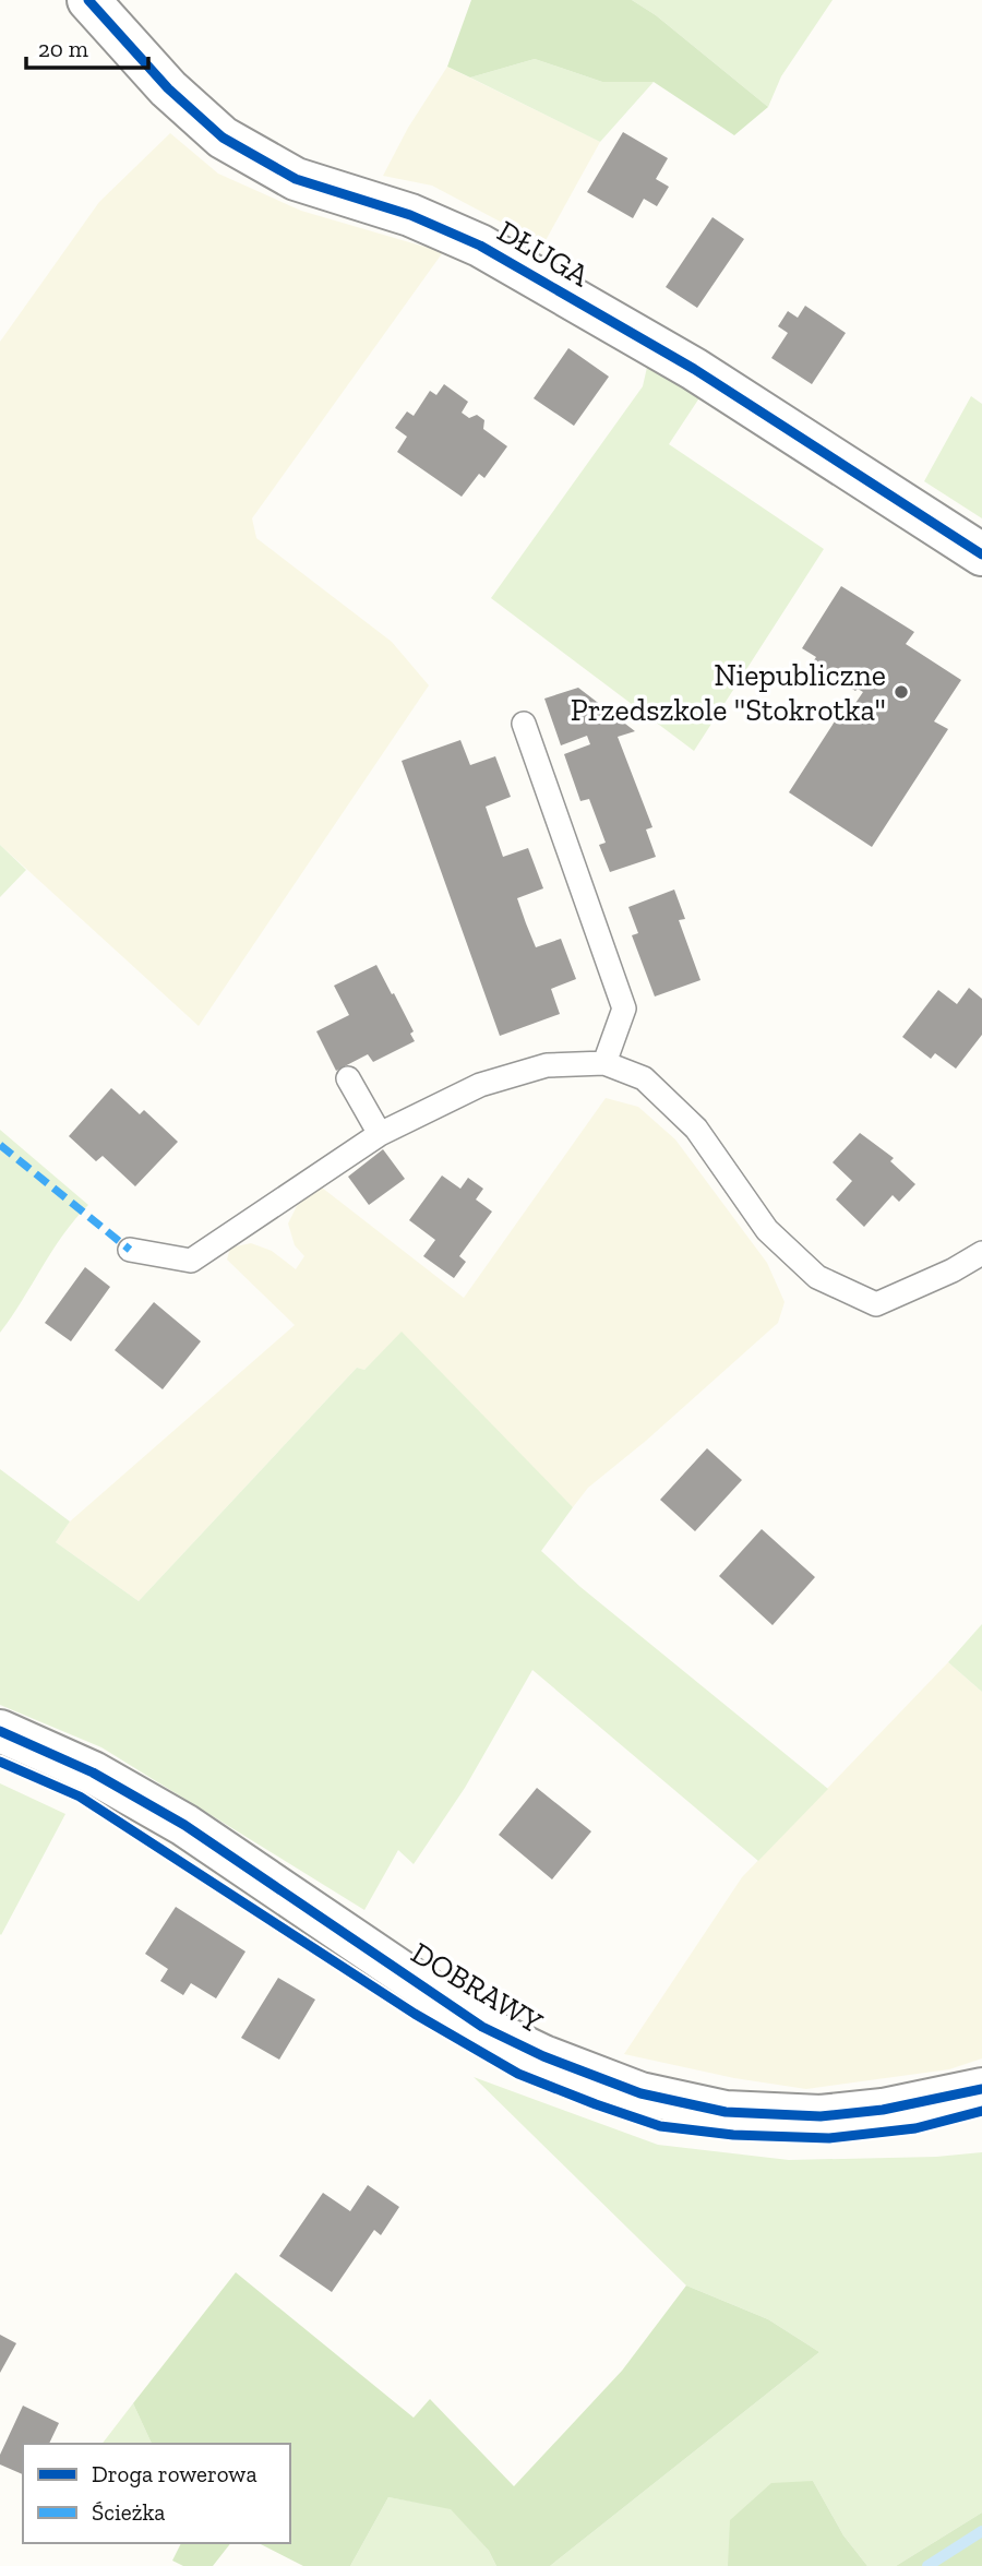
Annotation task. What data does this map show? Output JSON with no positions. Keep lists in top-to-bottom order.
{
  "streets": {
    "street": ["DŁUGA", "DOBRAWY"]
  },
  "places": ["Niepubliczne Przedszkole \"Stokrotka\""],
  "legend": ["Droga rowerowa", "Ścieżka"],
  "scale_bar": "20 m"
}
